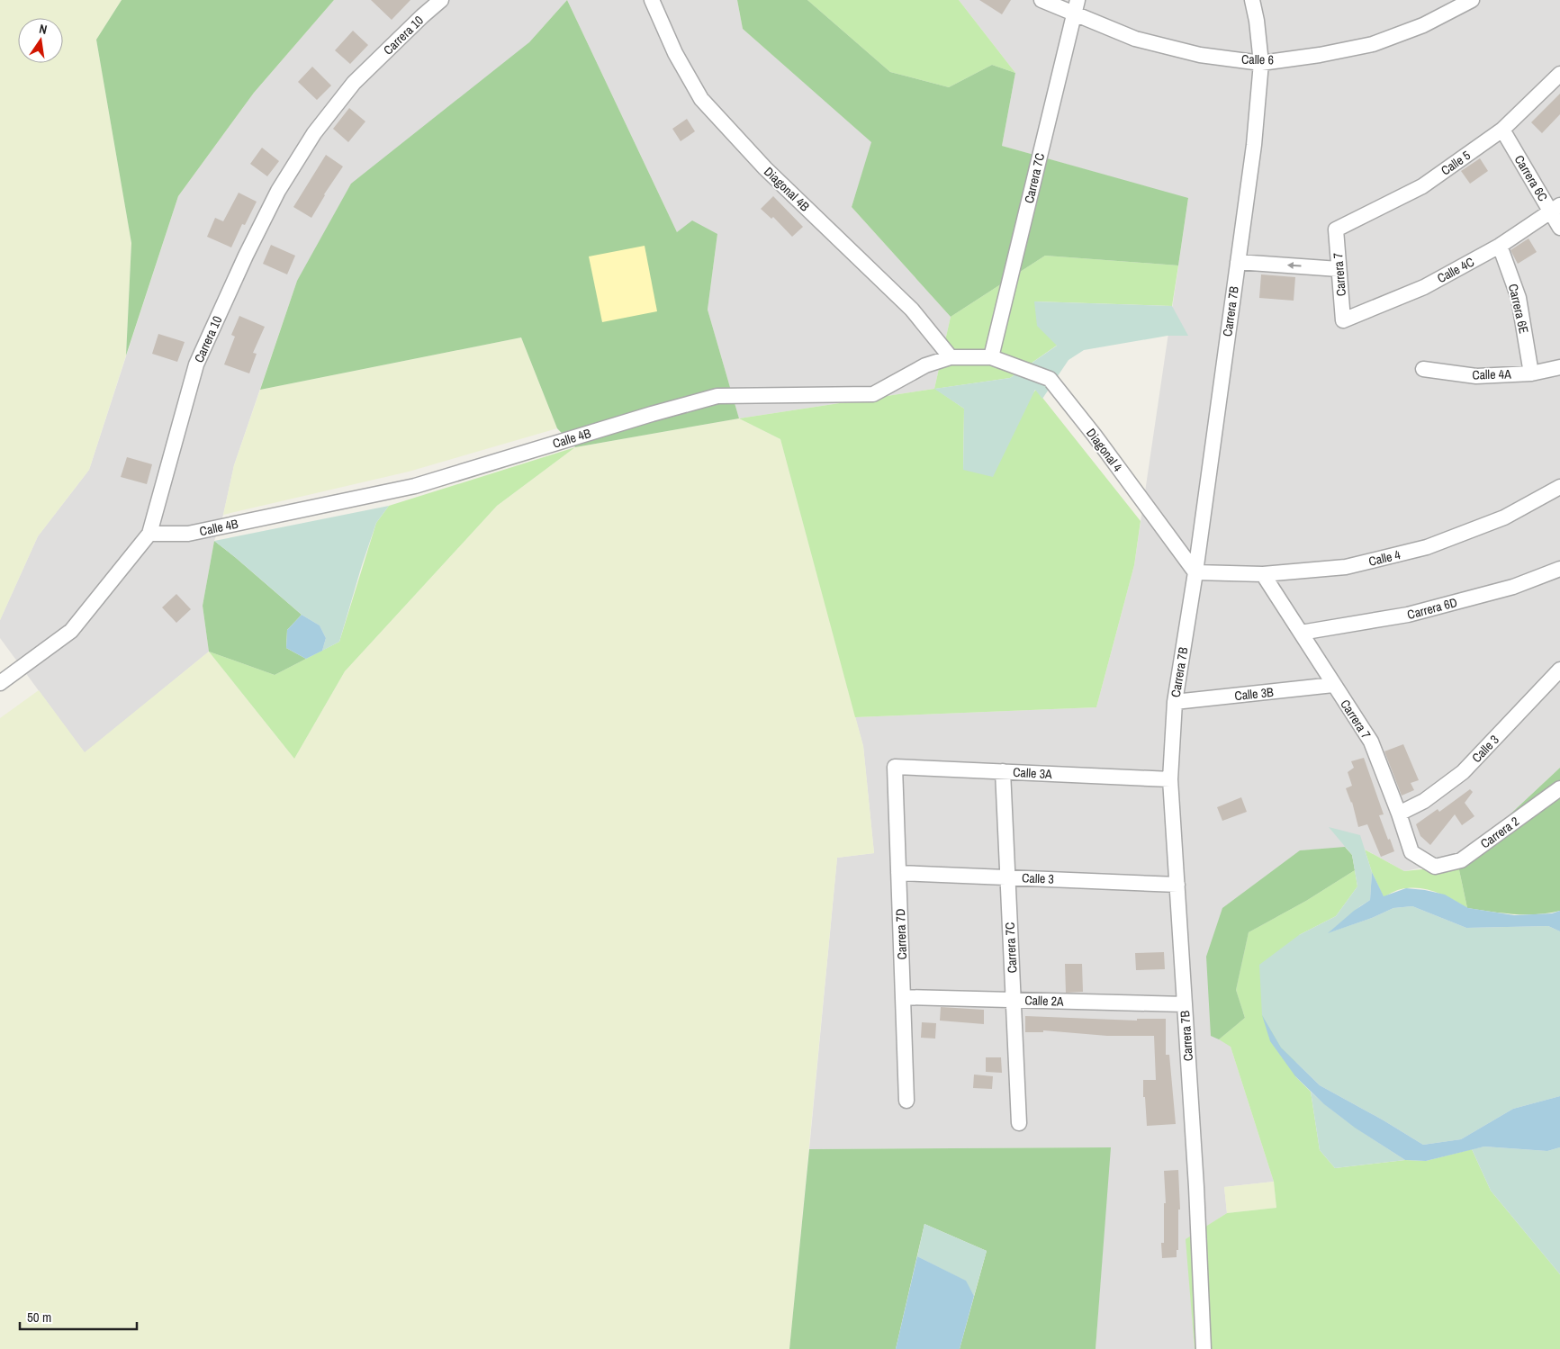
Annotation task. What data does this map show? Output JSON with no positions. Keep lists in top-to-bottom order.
{
  "streets": {
    "street": [
      "Carrera 10",
      "Calle 6",
      "Calle 5",
      "Carrera 7C",
      "Carrera 6C",
      "Diagonal 4B",
      "Calle 4C",
      "Carrera 7",
      "Carrera 6E",
      "Carrera 7B",
      "Calle 4A",
      "Calle 4B",
      "Diagonal 4",
      "Calle 4",
      "Carrera 6D",
      "Calle 3B",
      "Calle 3",
      "Calle 3A",
      "Carrera 2",
      "Carrera 7D",
      "Calle 2A"
    ]
  },
  "crossings": [
    ["Carrera 10", "Calle 4B"],
    ["Calle 6", "Carrera 7C"],
    ["Calle 6", "Carrera 7B"],
    ["Calle 5", "Carrera 6C"],
    ["Calle 5", "Carrera 7"],
    ["Carrera 7C", "Calle 4B"],
    ["Carrera 7C", "Diagonal 4"],
    ["Carrera 7C", "Calle 3"],
    ["Carrera 7C", "Calle 3A"],
    ["Carrera 7C", "Calle 2A"],
    ["Carrera 6C", "Calle 4C"],
    ["Diagonal 4B", "Calle 4B"],
    ["Calle 4C", "Carrera 7"],
    ["Calle 4C", "Carrera 6E"],
    ["Carrera 7", "Calle 4"],
    ["Carrera 7", "Carrera 6D"],
    ["Carrera 7", "Calle 3B"],
    ["Carrera 7", "Calle 3"],
    ["Carrera 7", "Carrera 2"],
    ["Carrera 6E", "Calle 4A"],
    ["Carrera 7B", "Diagonal 4"],
    ["Carrera 7B", "Calle 4"],
    ["Carrera 7B", "Calle 3B"],
    ["Carrera 7B", "Calle 3"],
    ["Carrera 7B", "Calle 3A"],
    ["Carrera 7B", "Calle 2A"],
    ["Calle 4B", "Diagonal 4"],
    ["Diagonal 4", "Calle 4"],
    ["Calle 3", "Carrera 7D"],
    ["Calle 3A", "Carrera 7D"],
    ["Carrera 7D", "Calle 2A"]
  ],
  "scale_bar": "50 m",
  "north": "top"
}
